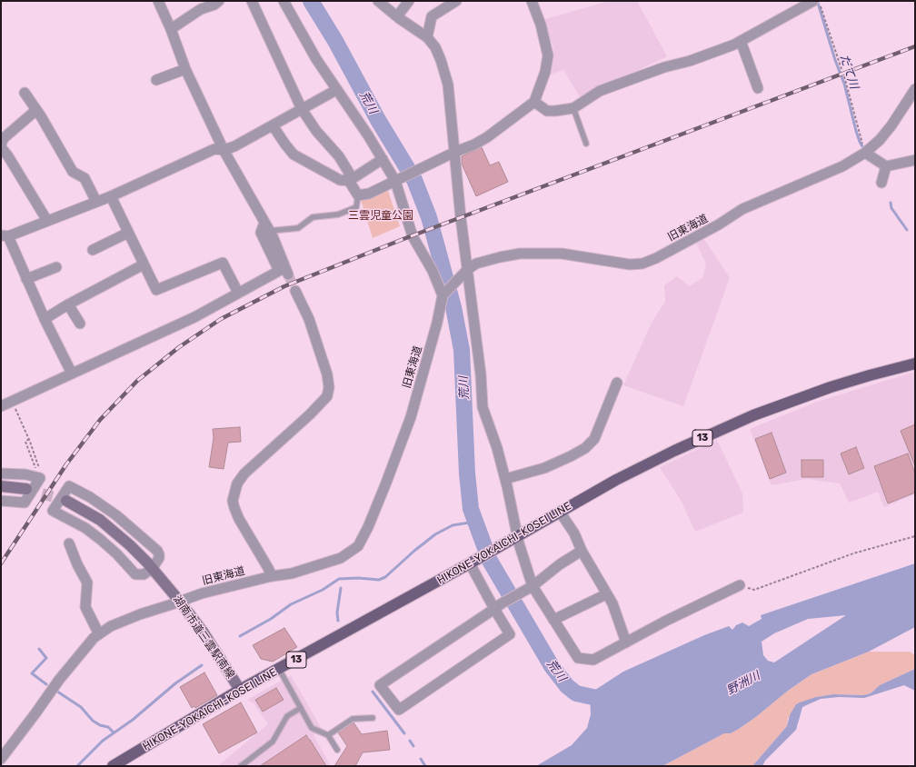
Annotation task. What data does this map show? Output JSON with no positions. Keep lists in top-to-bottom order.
{
  "streets": {
    "main road": ["13", "HIKONE-YOKAICHI-KOSEI LINE"],
    "street": ["旧東海道", "湖南市道三雲駅南線"]
  },
  "crossings": [
    ["旧東海道", "湖南市道三雲駅南線"],
    ["HIKONE-YOKAICHI-KOSEI LINE", "湖南市道三雲駅南線"]
  ],
  "water": ["だて川", "荒川", "野洲川"],
  "parks": ["三雲児童公園"]
}
